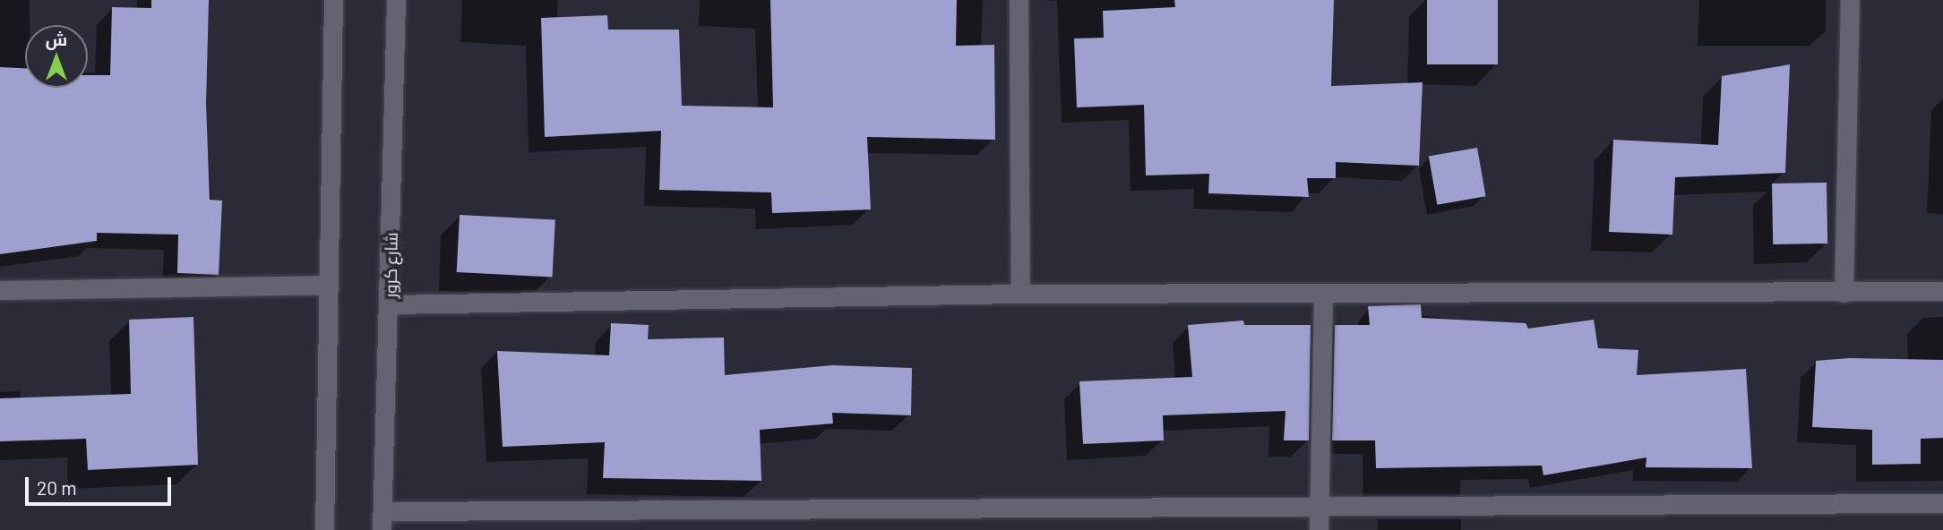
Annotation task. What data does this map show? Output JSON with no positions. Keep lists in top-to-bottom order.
{
  "streets": {
    "street": ["شارع كرور"]
  },
  "scale_bar": "20 m",
  "north": "top"
}
